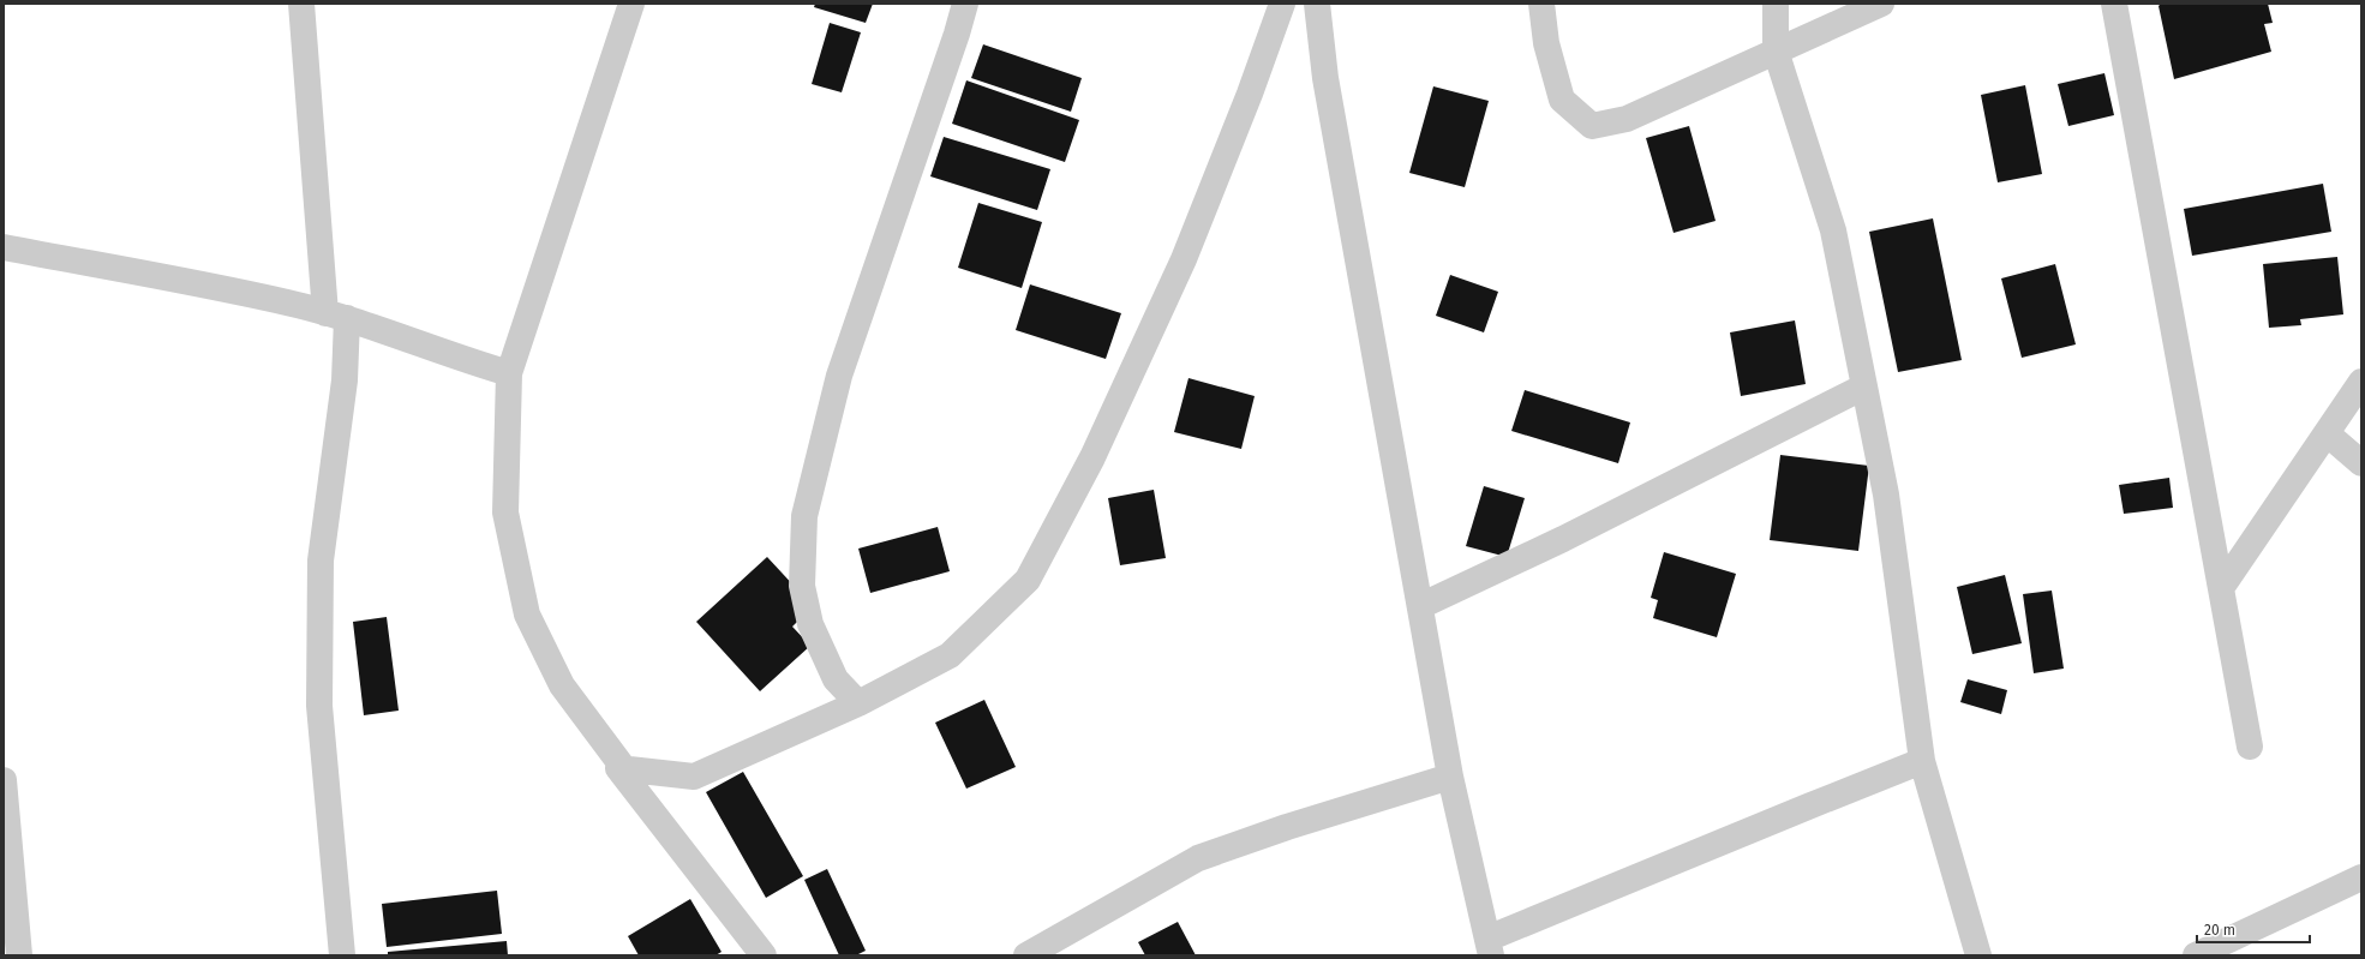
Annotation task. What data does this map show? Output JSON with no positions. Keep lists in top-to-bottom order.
{
  "scale_bar": "20 m"
}
